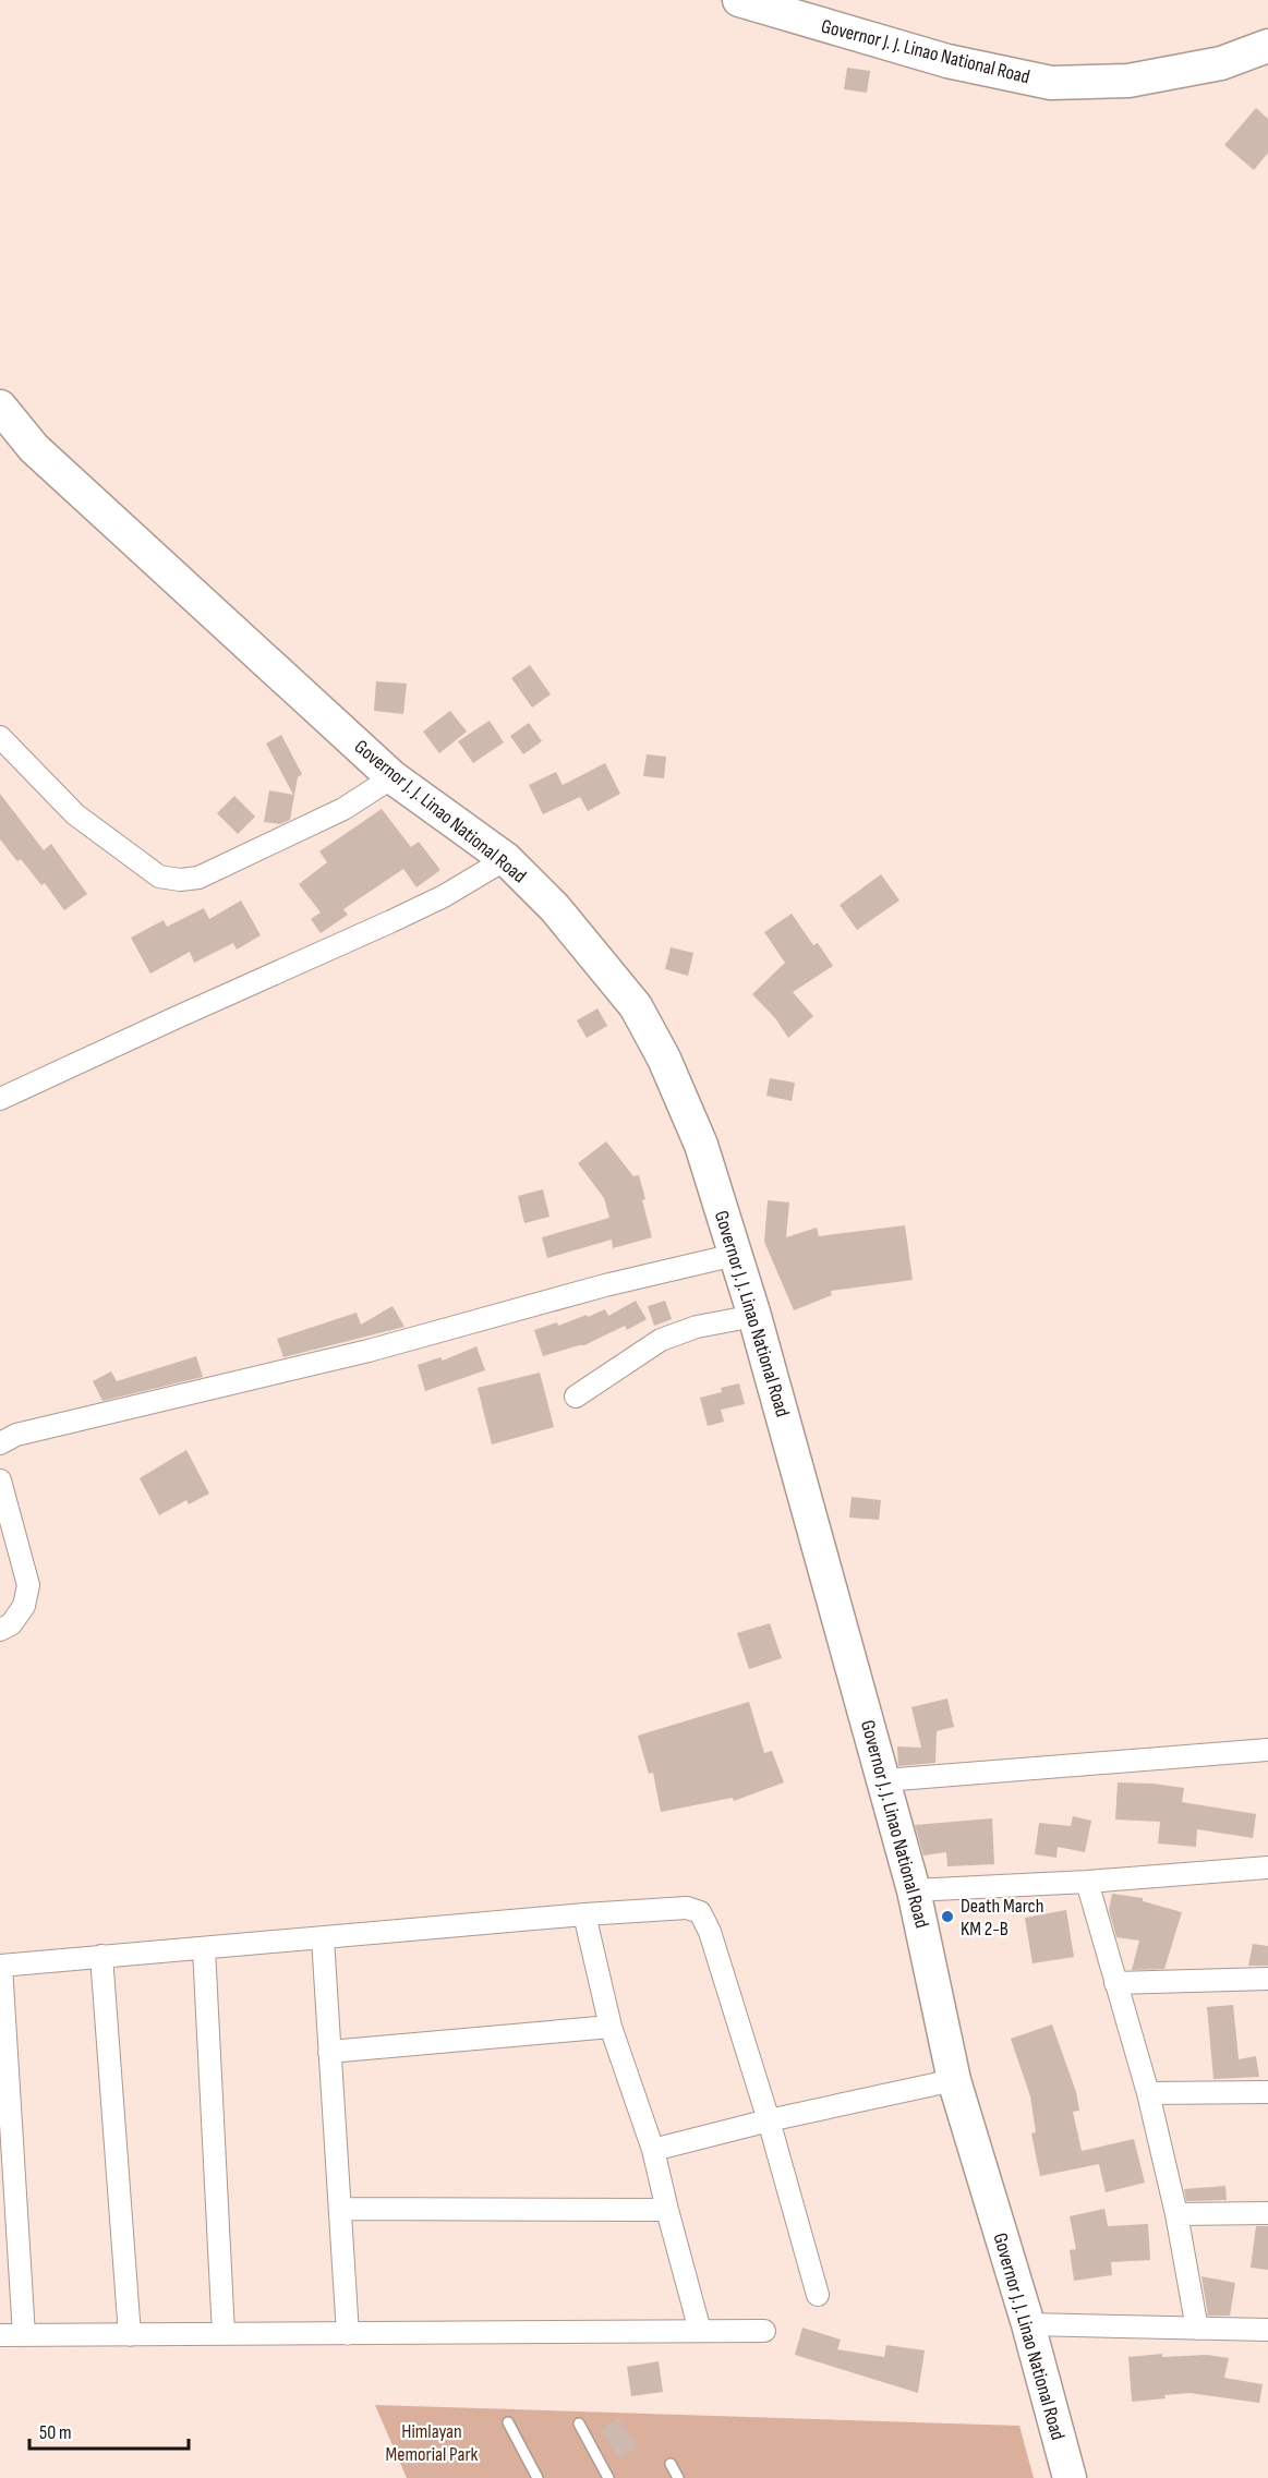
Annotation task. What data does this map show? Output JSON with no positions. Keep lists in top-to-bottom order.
{
  "streets": {
    "main road": ["Governor J. J. Linao National Road"]
  },
  "parks": ["Himlayan Memorial Park"],
  "places": ["Death March KM 2-B"],
  "scale_bar": "50 m"
}
